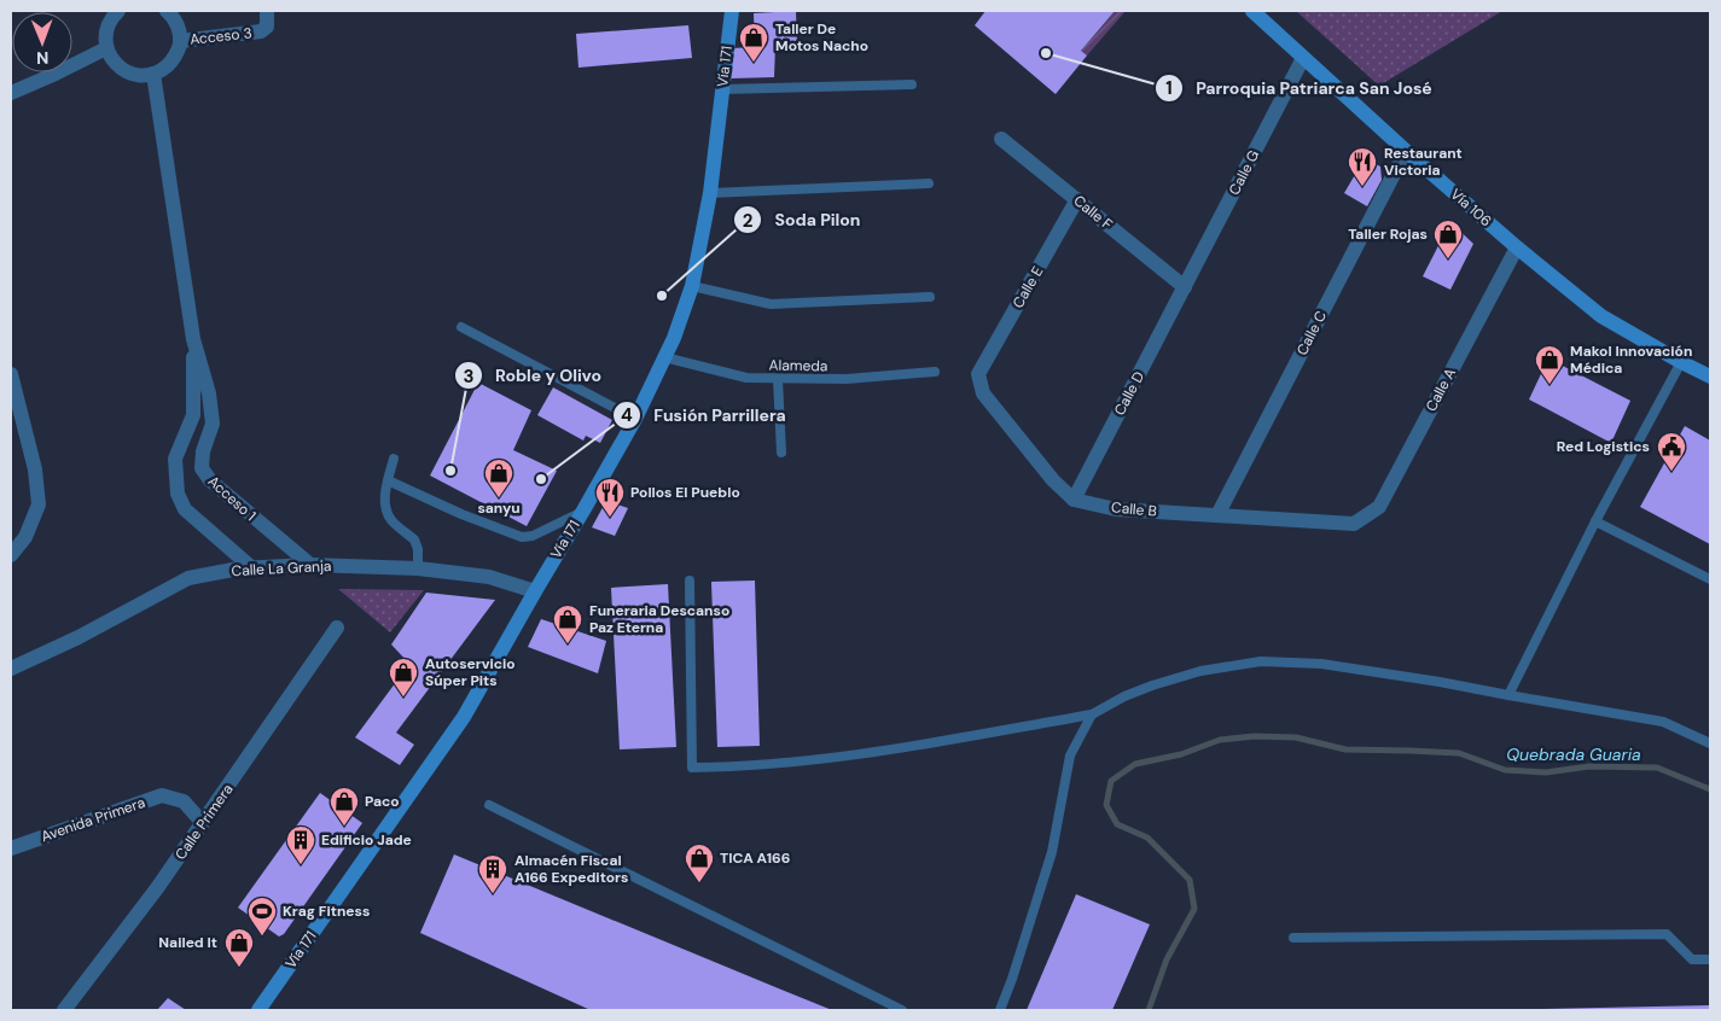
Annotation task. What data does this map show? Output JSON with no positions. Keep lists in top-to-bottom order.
{
  "streets": {
    "main road": ["Vía 171", "Vía 106"],
    "street": [
      "Acceso 3",
      "Calle G",
      "Calle F",
      "Calle E",
      "Calle C",
      "Calle A",
      "Calle D",
      "Acceso 1",
      "Calle B",
      "Calle La Granja",
      "Avenida Primera",
      "Calle Primera"
    ],
    "lane": ["Alameda"]
  },
  "crossings": [
    ["Vía 171", "Alameda"],
    ["Vía 171", "Calle La Granja"],
    ["Calle G", "Vía 106"],
    ["Calle G", "Calle F"],
    ["Calle G", "Calle D"],
    ["Vía 106", "Calle C"],
    ["Vía 106", "Calle A"],
    ["Calle F", "Calle E"],
    ["Calle F", "Calle D"],
    ["Calle E", "Calle D"],
    ["Calle E", "Calle B"],
    ["Calle C", "Calle B"],
    ["Calle A", "Calle B"],
    ["Calle D", "Calle B"],
    ["Acceso 1", "Calle La Granja"],
    ["Avenida Primera", "Calle Primera"]
  ],
  "water": ["Quebrada Guaria"],
  "places": {
    "other": [
      "Parroquia Patriarca San José",
      "Soda Pilon",
      "Roble y Olivo",
      "Fusión Parrillera"
    ],
    "shop": [
      "Taller De Motos Nacho",
      "Taller Rojas",
      "Makol Innovación Médica",
      "sanyu",
      "Funeraria Descanso Paz Eterna",
      "Autoservicio Súper Pits",
      "Paco",
      "TICA A166",
      "Nailed It"
    ],
    "restaurant": ["Restaurant Victoria", "Pollos El Pueblo"],
    "public building": ["Red Logistics"],
    "building": ["Edificio Jade", "Almacén Fiscal A166 Expeditors"],
    "sports": ["Krag Fitness"]
  },
  "north": "bottom"
}
